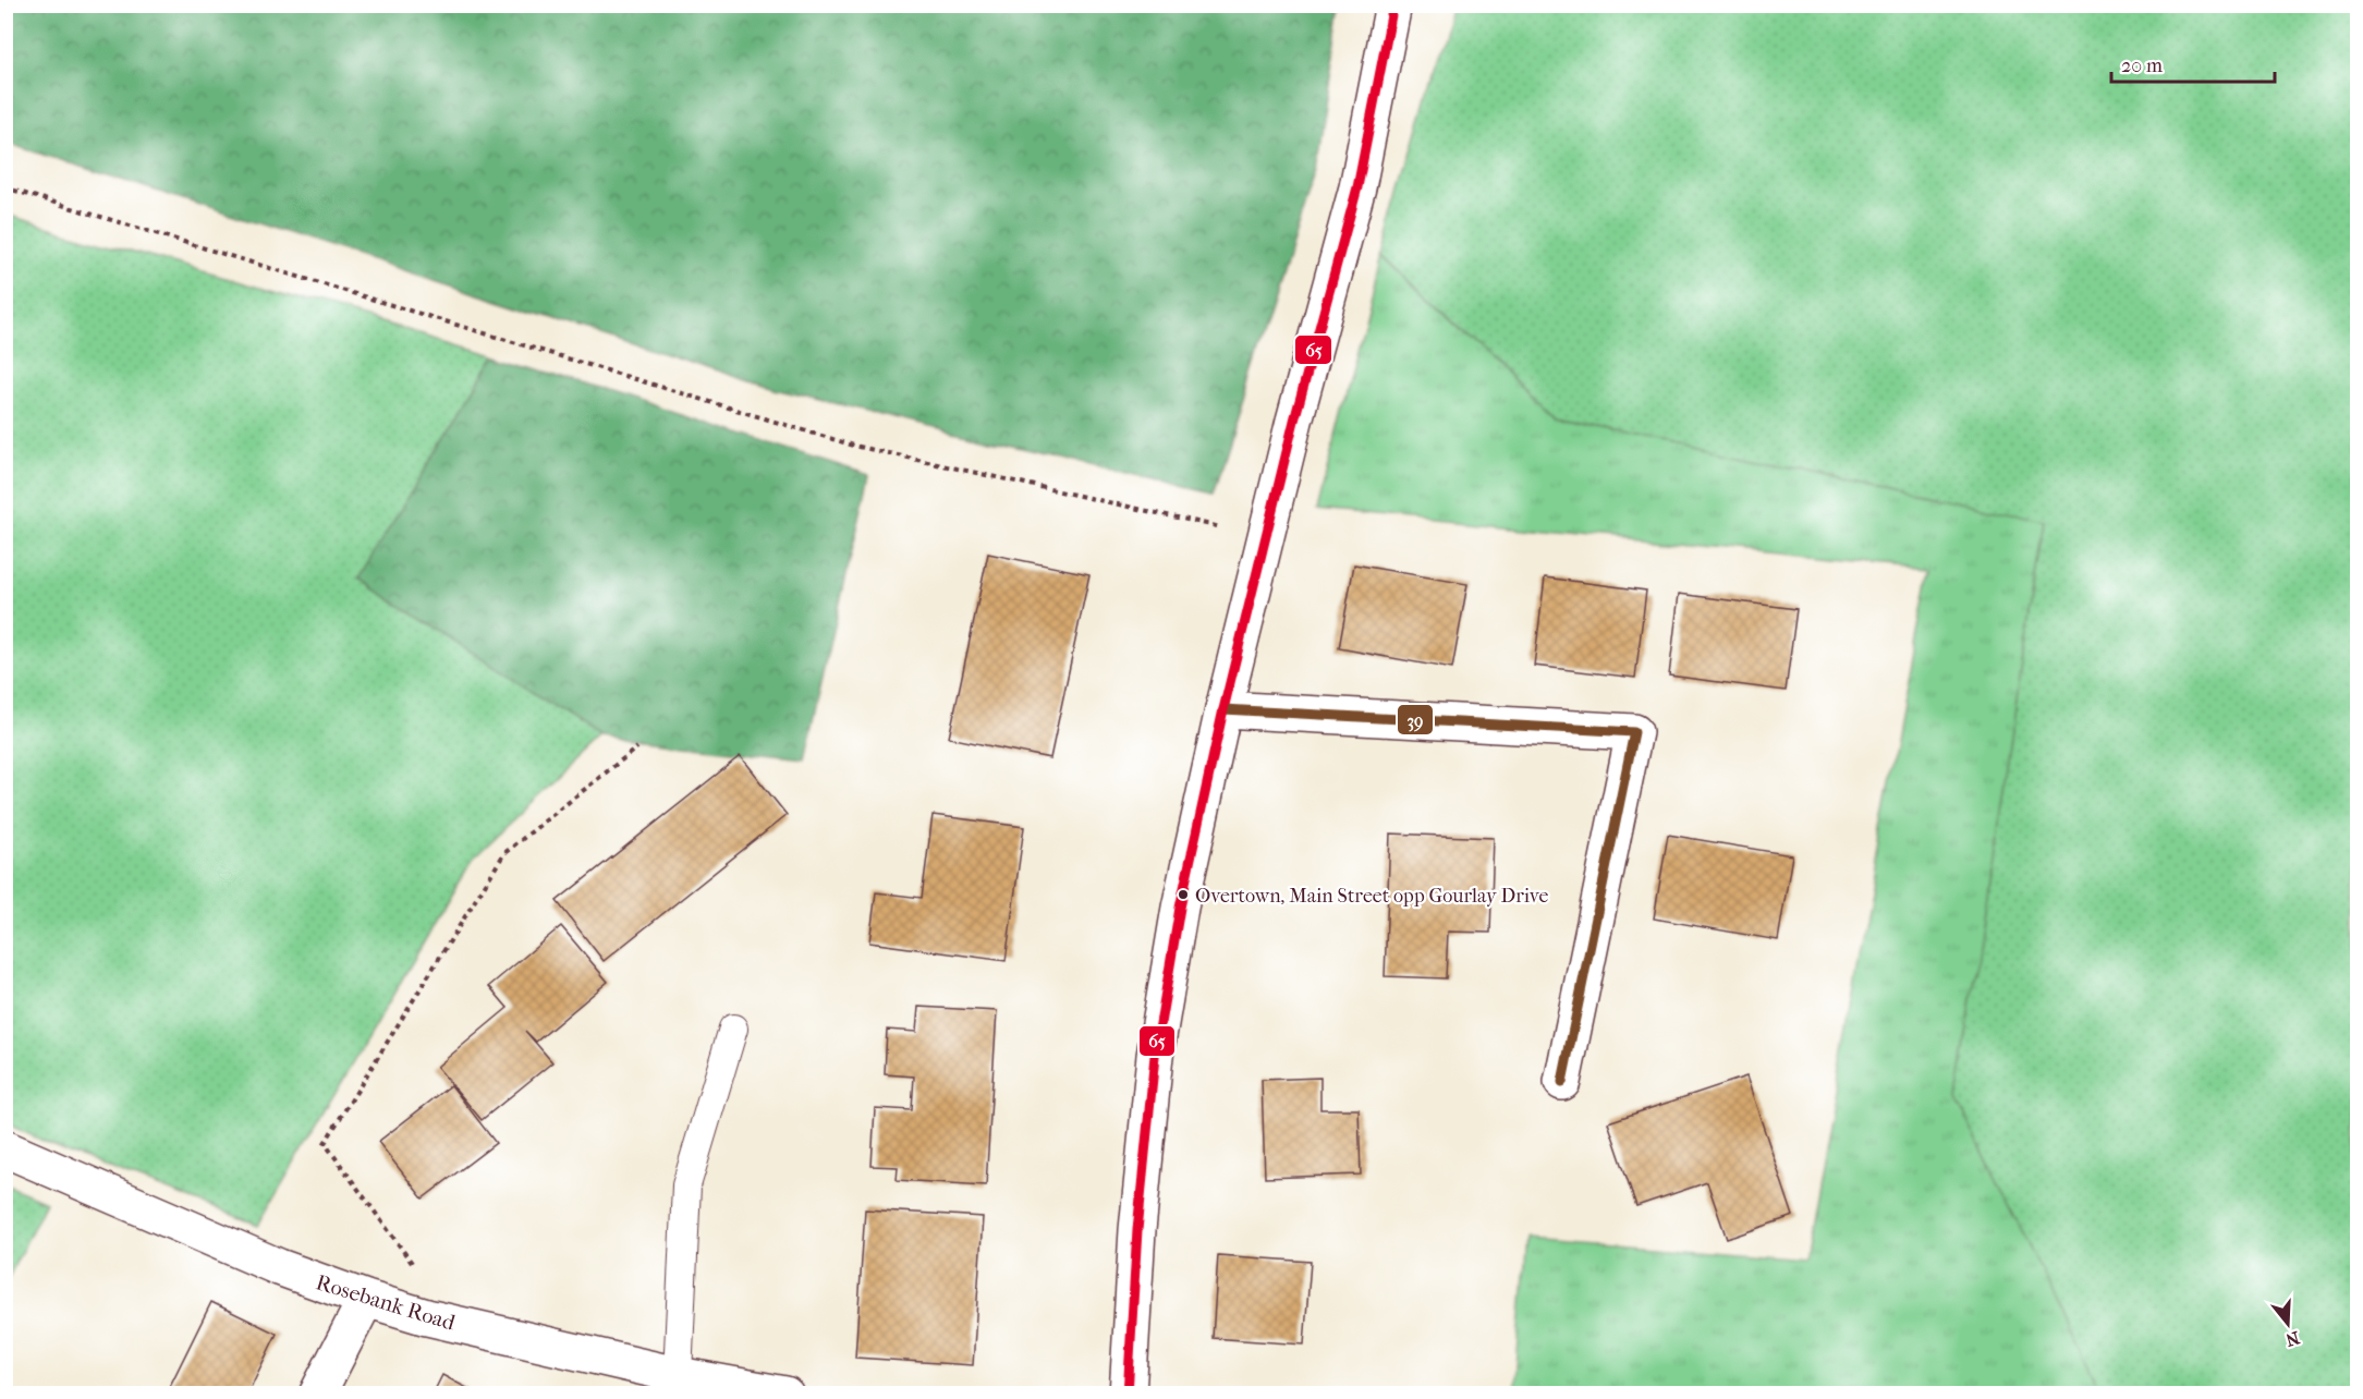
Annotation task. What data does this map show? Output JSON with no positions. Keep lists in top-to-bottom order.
{
  "streets": {
    "street": ["Rosebank Road"]
  },
  "places": ["Overtown, Main Street opp Gourlay Drive"],
  "lines": ["transit line 65", "transit line 39"],
  "scale_bar": "20 m",
  "north": "bottom"
}
